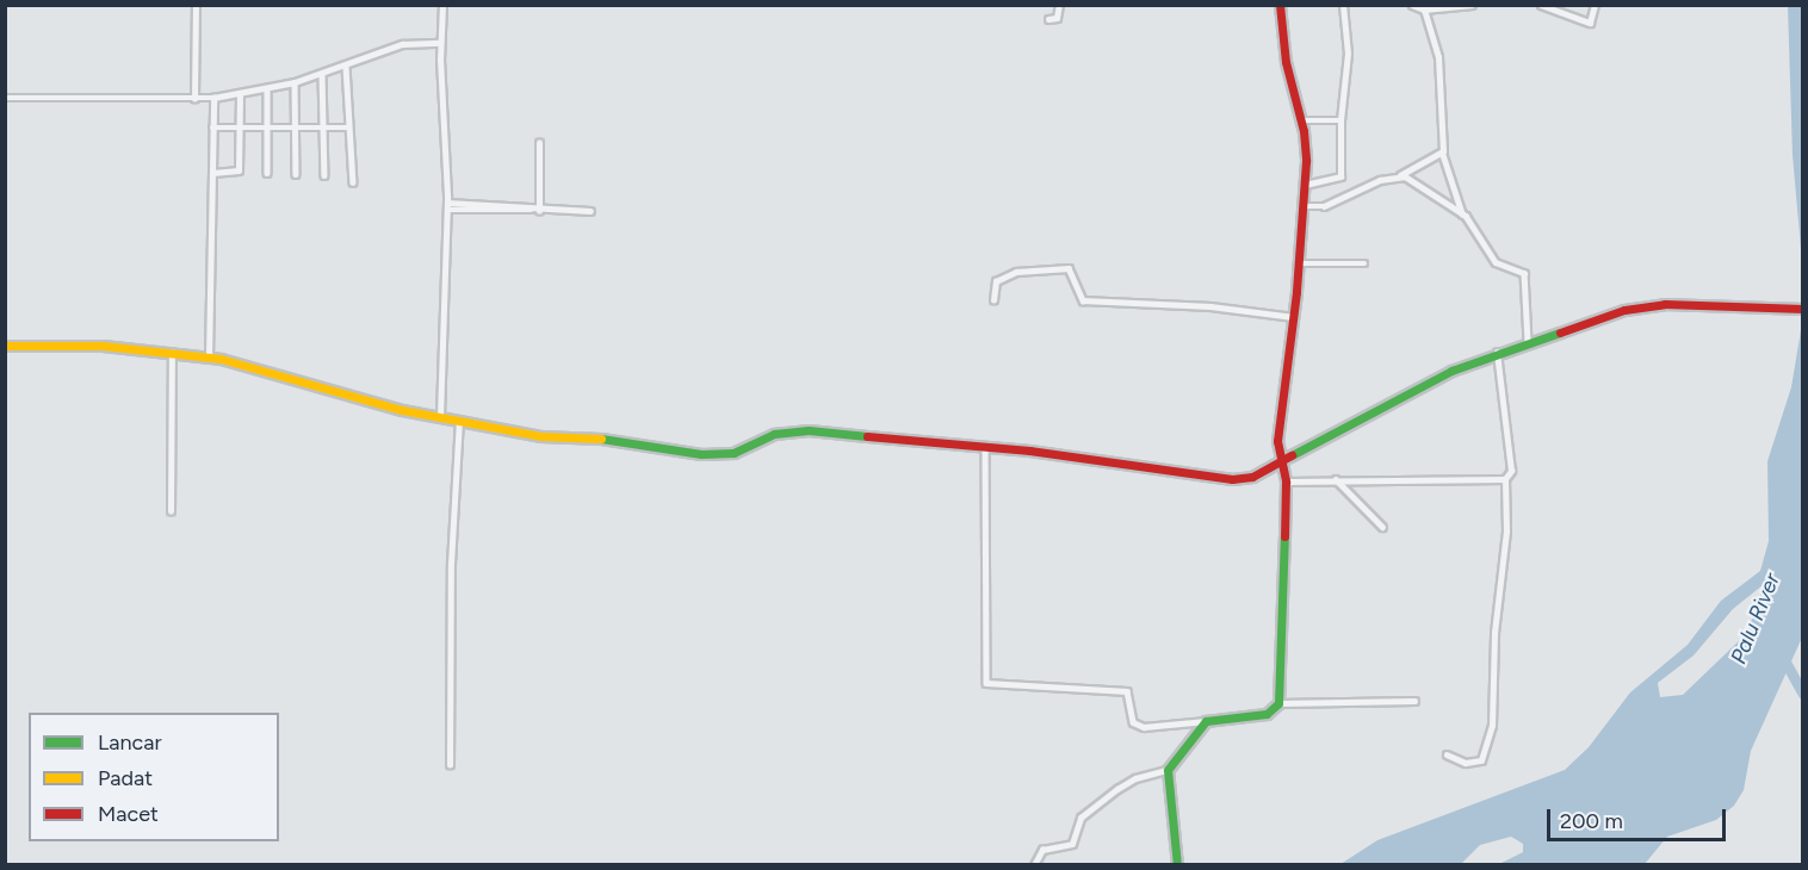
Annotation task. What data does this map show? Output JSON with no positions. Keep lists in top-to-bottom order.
{
  "water": ["Palu River"],
  "legend": ["Lancar", "Padat", "Macet"],
  "scale_bar": "200 m"
}
